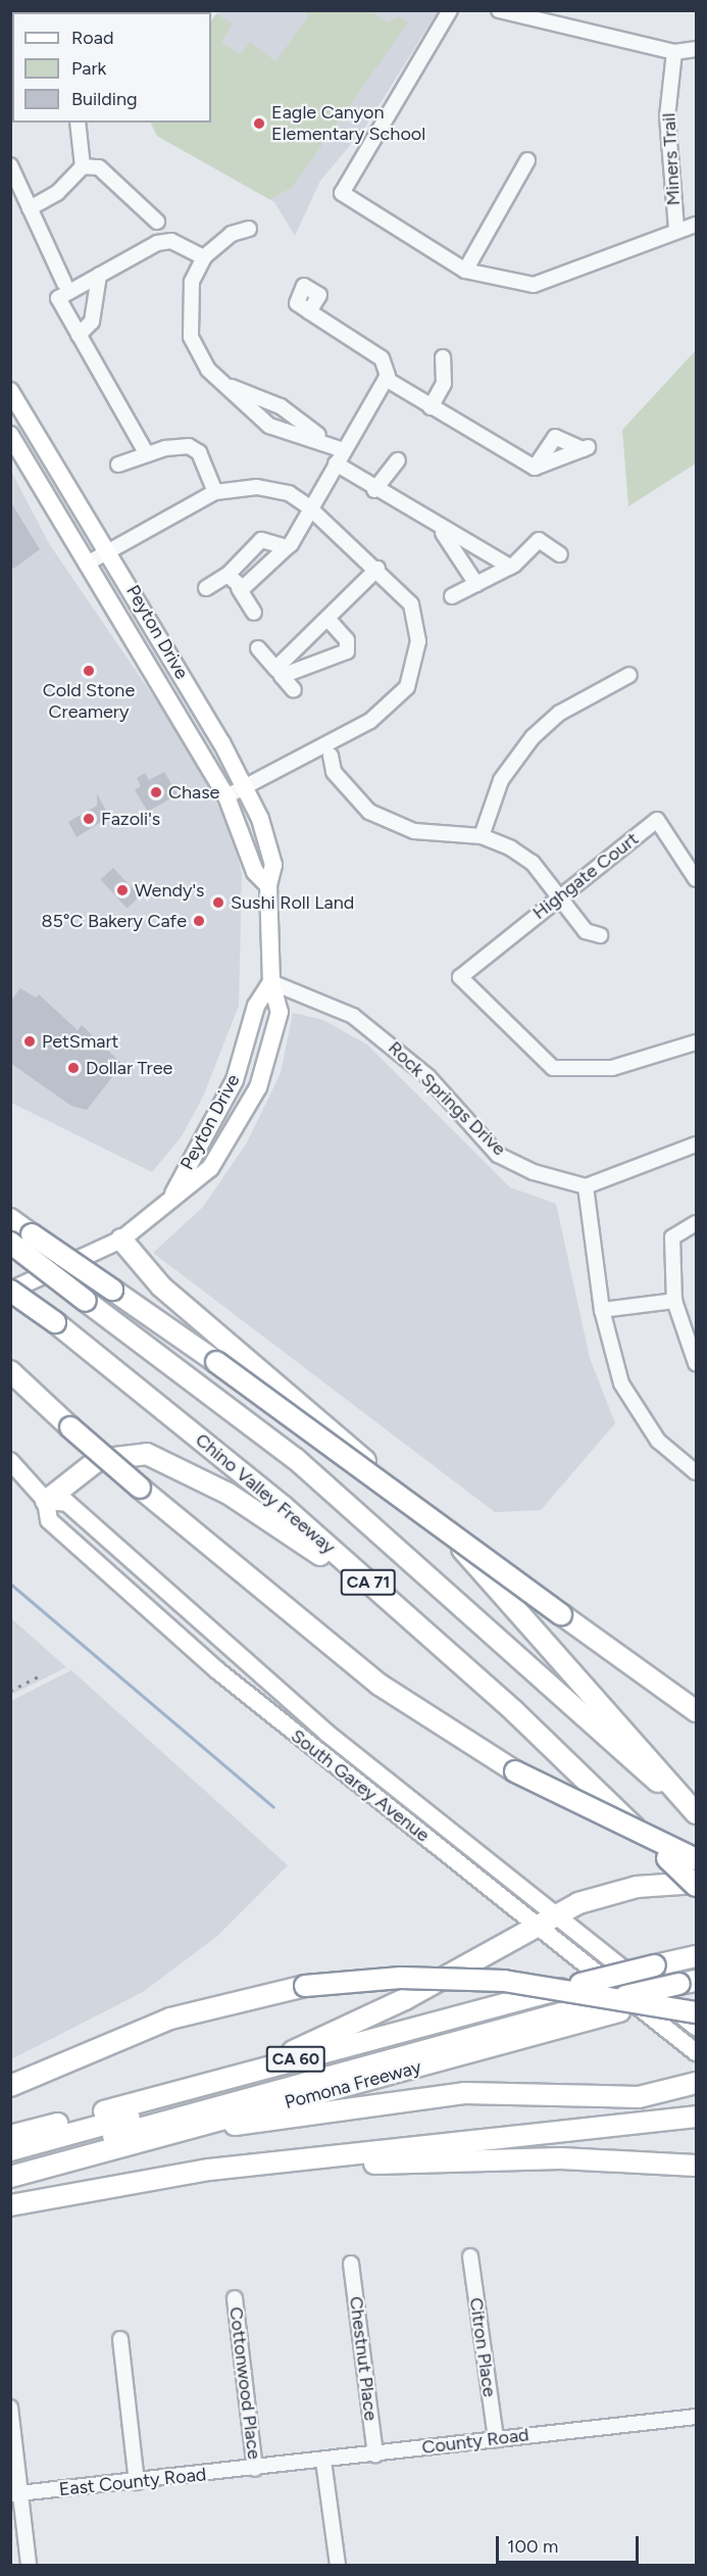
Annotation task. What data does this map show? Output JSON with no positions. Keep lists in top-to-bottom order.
{
  "streets": {
    "highway": [
      "Chino Valley Freeway",
      "CA 71",
      "CA 60",
      "Pomona Freeway"
    ],
    "main road": ["Peyton Drive", "South Garey Avenue"],
    "street": [
      "Miners Trail",
      "Highgate Court",
      "Rock Springs Drive",
      "Citron Place",
      "Chestnut Place",
      "Cottonwood Place",
      "County Road",
      "East County Road"
    ]
  },
  "crossings": [
    ["Peyton Drive", "Rock Springs Drive"],
    ["Peyton Drive", "Chino Valley Freeway"],
    ["Citron Place", "County Road"],
    ["Chestnut Place", "County Road"],
    ["Cottonwood Place", "County Road"],
    ["Cottonwood Place", "East County Road"],
    ["County Road", "East County Road"]
  ],
  "places": [
    "Eagle Canyon Elementary School",
    "Cold Stone Creamery",
    "Chase",
    "Fazoli's",
    "Wendy's",
    "Sushi Roll Land",
    "85°C Bakery Cafe",
    "PetSmart",
    "Dollar Tree"
  ],
  "legend": ["Road", "Park", "Building"],
  "scale_bar": "100 m"
}
